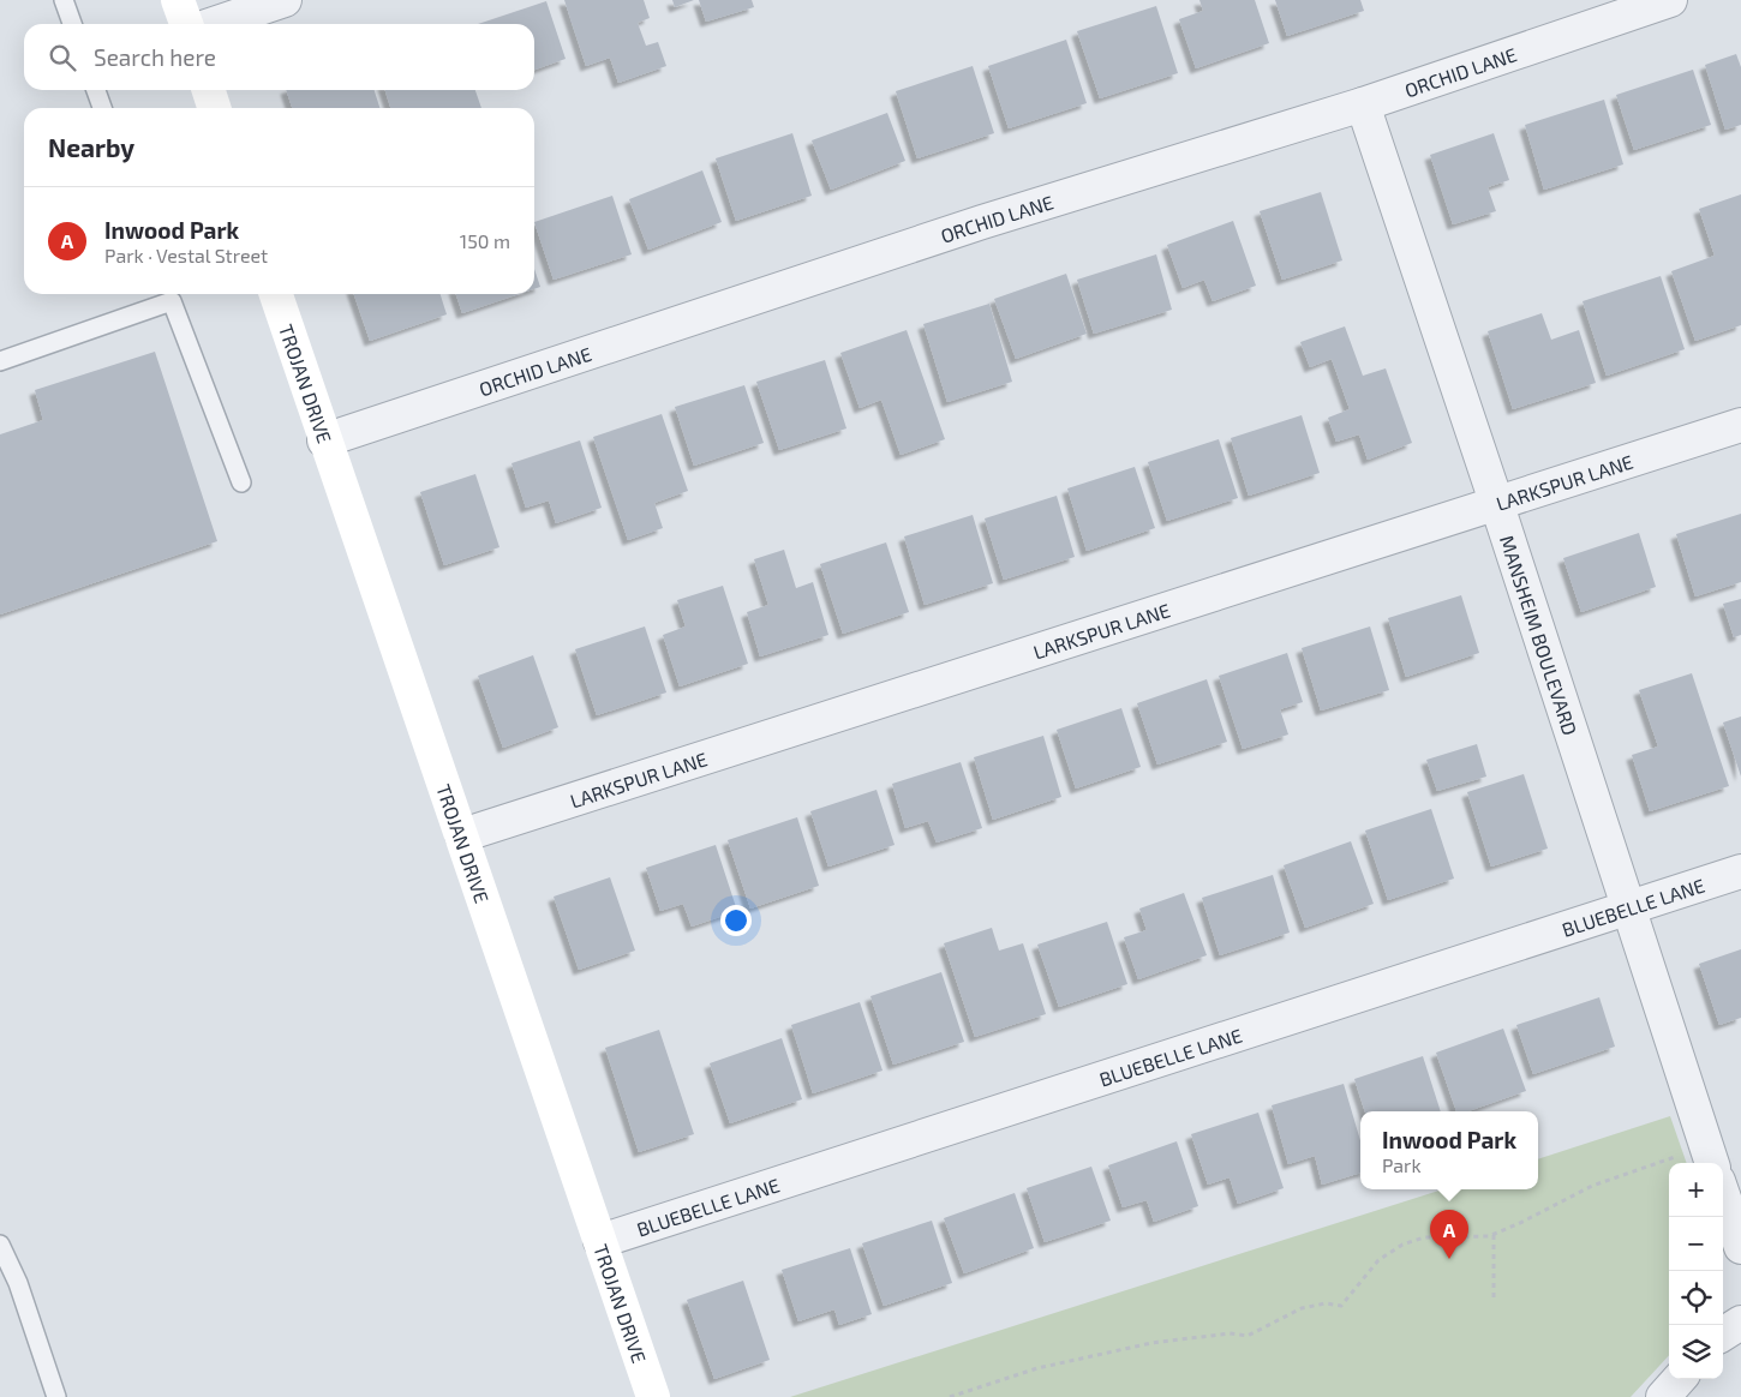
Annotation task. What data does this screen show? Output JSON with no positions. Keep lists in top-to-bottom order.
{
  "streets": {
    "street": [
      "ORCHID LANE",
      "TROJAN DRIVE",
      "LARKSPUR LANE",
      "MANSHEIM BOULEVARD",
      "BLUEBELLE LANE"
    ]
  },
  "crossings": [
    ["ORCHID LANE", "TROJAN DRIVE"],
    ["ORCHID LANE", "MANSHEIM BOULEVARD"],
    ["TROJAN DRIVE", "LARKSPUR LANE"],
    ["TROJAN DRIVE", "BLUEBELLE LANE"],
    ["LARKSPUR LANE", "MANSHEIM BOULEVARD"],
    ["MANSHEIM BOULEVARD", "BLUEBELLE LANE"]
  ],
  "page": {
    "search": "Search here",
    "heading": "Nearby",
    "list": [
      {
        "mark": "A",
        "name": "Inwood Park",
        "note": "Park · Vestal Street",
        "value": "150 m"
      }
    ],
    "popup": ["Inwood Park", "Park"],
    "map_buttons": ["+", "−"],
    "pins": "A"
  }
}
